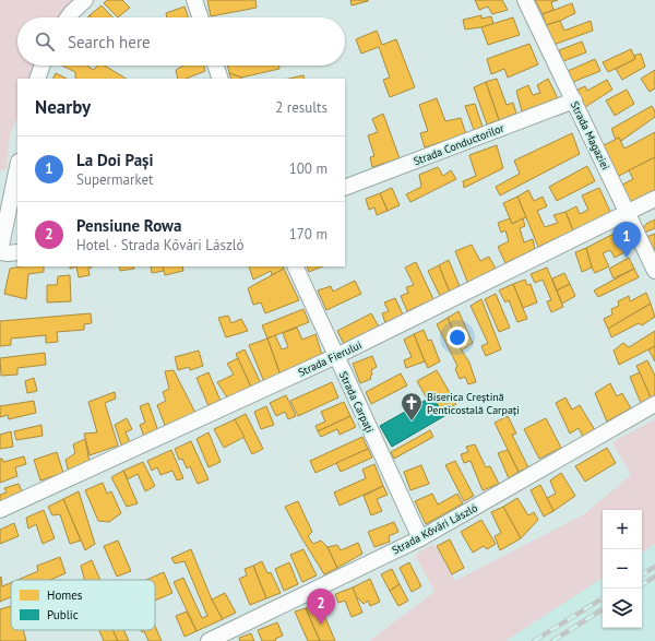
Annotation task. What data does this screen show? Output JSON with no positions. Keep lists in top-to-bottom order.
{
  "streets": {
    "street": [
      "Strada Magaziei",
      "Strada Conductorilor",
      "Strada Fierului",
      "Strada Carpați",
      "Strada Kővári László"
    ]
  },
  "crossings": [
    ["Strada Magaziei", "Strada Conductorilor"],
    ["Strada Magaziei", "Strada Fierului"],
    ["Strada Fierului", "Strada Carpați"],
    ["Strada Carpați", "Strada Kővári László"]
  ],
  "places": {
    "church": ["Biserica Creștină Penticostală Carpați"]
  },
  "legend": ["Homes", "Public"],
  "page": {
    "search": "Search here",
    "heading": ["Nearby", "2 results"],
    "list": [
      {
        "mark": "1",
        "name": "La Doi Pași",
        "note": "Supermarket",
        "value": "100 m"
      },
      {
        "mark": "2",
        "name": "Pensiune Rowa",
        "note": "Hotel · Strada Kővári László",
        "value": "170 m"
      }
    ],
    "pins": ["1", "2"],
    "map_buttons": ["+", "−"]
  }
}
